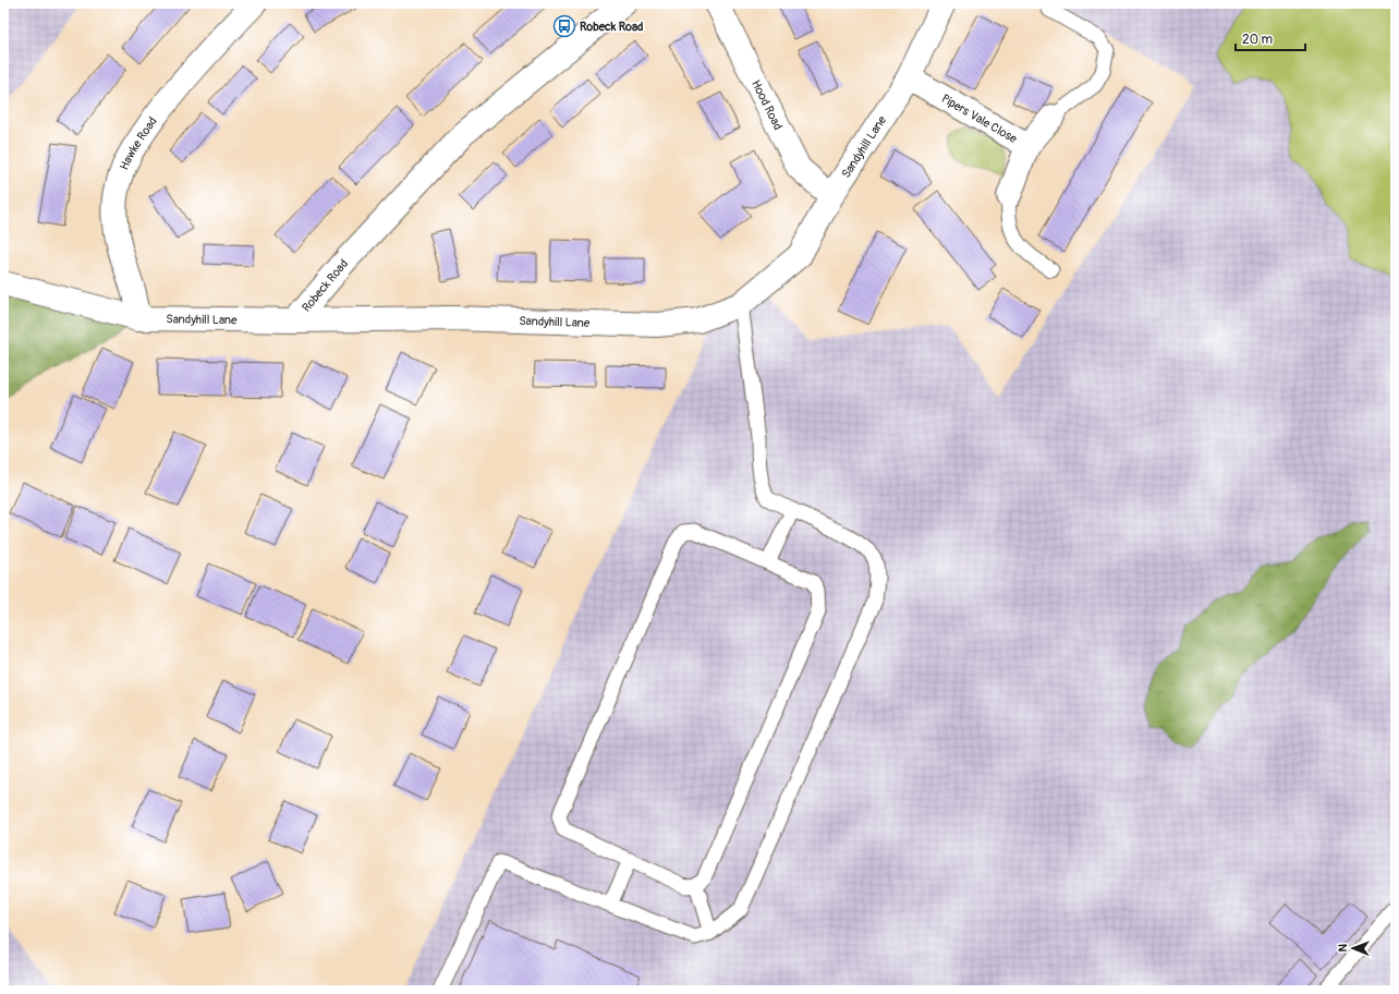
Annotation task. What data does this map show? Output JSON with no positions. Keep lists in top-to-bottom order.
{
  "streets": {
    "street": [
      "Hood Road",
      "Pipers Vale Close",
      "Hawke Road",
      "Sandyhill Lane",
      "Robeck Road"
    ]
  },
  "crossings": [
    ["Hood Road", "Sandyhill Lane"],
    ["Pipers Vale Close", "Sandyhill Lane"],
    ["Hawke Road", "Sandyhill Lane"],
    ["Sandyhill Lane", "Robeck Road"]
  ],
  "places": {
    "bus stop": ["Robeck Road"]
  },
  "scale_bar": "20 m",
  "north": "left"
}
